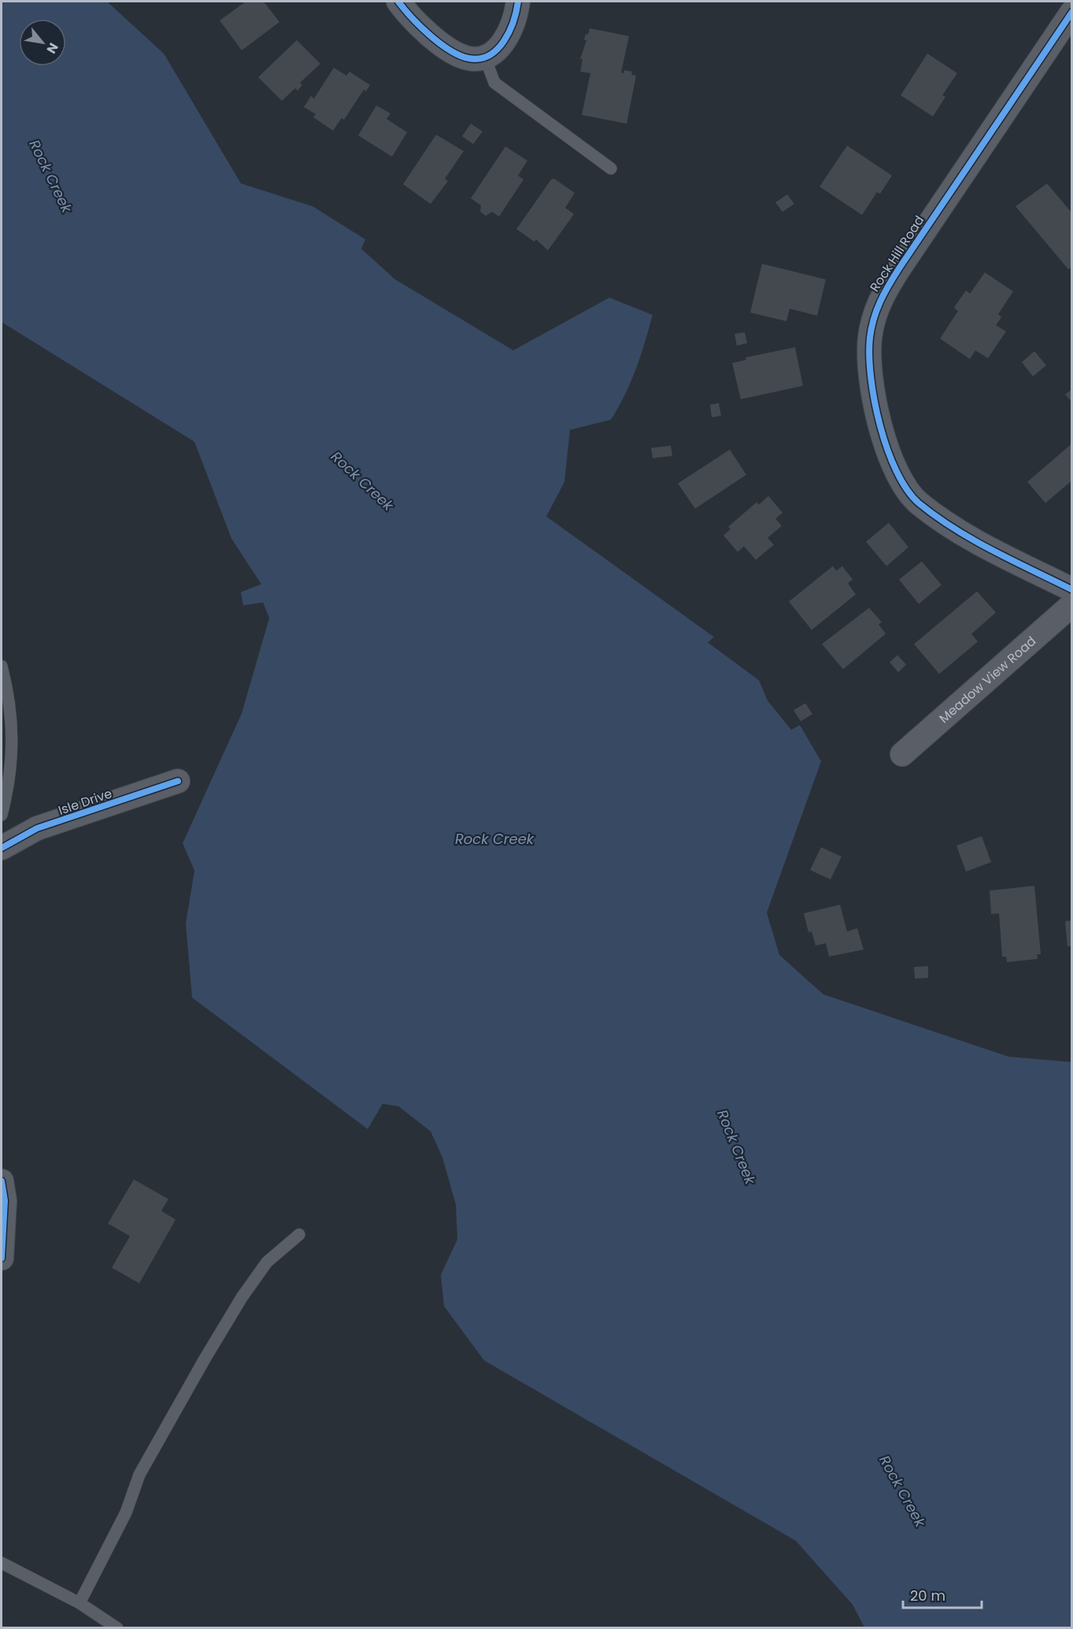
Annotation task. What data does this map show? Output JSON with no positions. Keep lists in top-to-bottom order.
{
  "streets": {
    "street": ["Rock Hill Road", "Meadow View Road", "Isle Drive"]
  },
  "water": ["Rock Creek"],
  "scale_bar": "20 m",
  "north": "bottom right"
}
